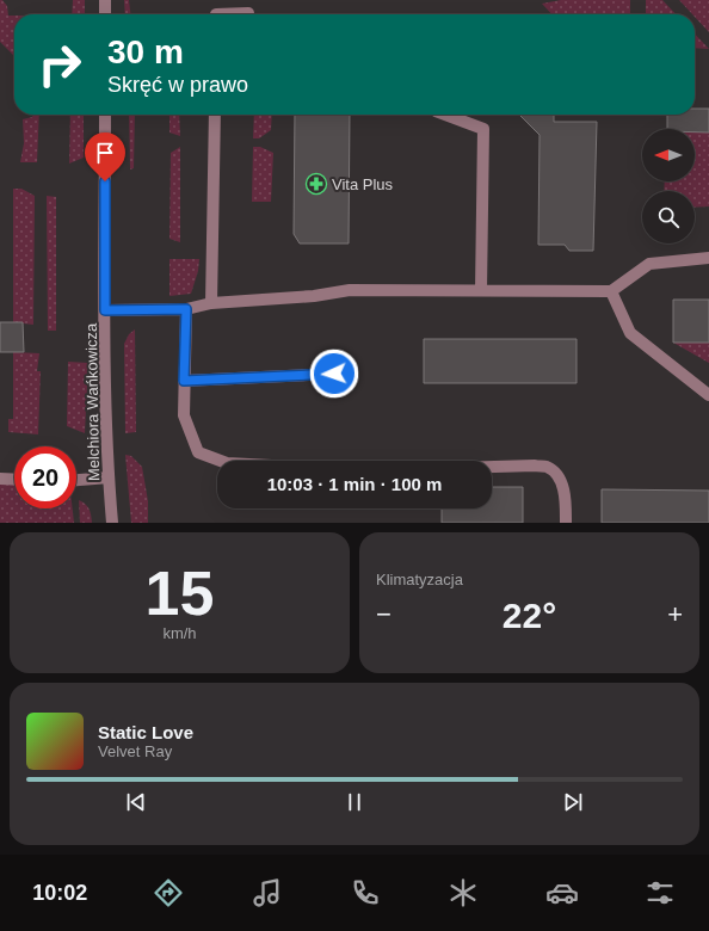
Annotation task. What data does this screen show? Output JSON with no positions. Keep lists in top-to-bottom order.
{
  "streets": {
    "street": ["Melchiora Wańkowicza"]
  },
  "places": {
    "pharmacy": ["Vita Plus"]
  },
  "north": "left",
  "page": {
    "turn": ["30 m", "Skręć w prawo"],
    "limit": "20",
    "trip": "10:03 · 1 min · 100 m",
    "tile": [
      ["15", "km/h"],
      "Klimatyzacja"
    ],
    "heat": ["−", "22°", "+"],
    "song": ["Static Love", "Velvet Ray"],
    "tabs": "10:02"
  }
}
